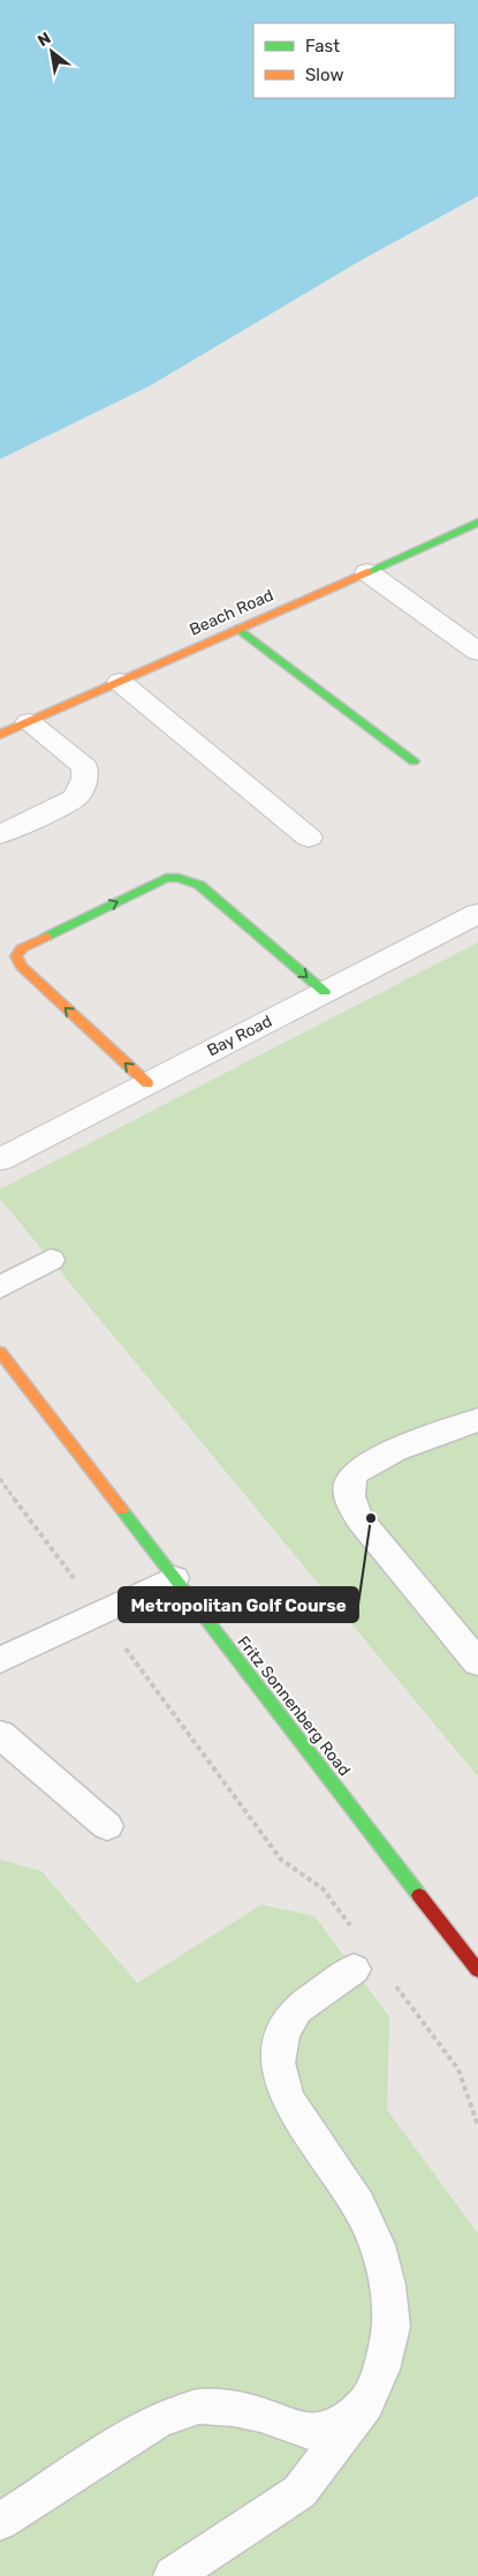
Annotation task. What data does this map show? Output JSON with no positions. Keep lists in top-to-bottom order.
{
  "streets": {
    "street": ["Beach Road", "Bay Road", "Fritz Sonnenberg Road"]
  },
  "places": ["Metropolitan Golf Course"],
  "legend": ["Fast", "Slow"],
  "north": "top left"
}
